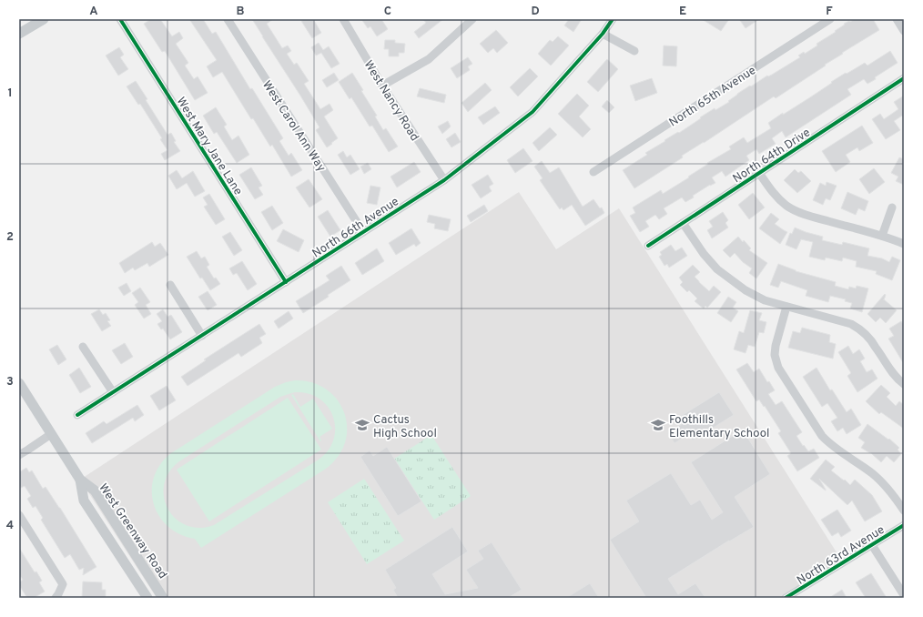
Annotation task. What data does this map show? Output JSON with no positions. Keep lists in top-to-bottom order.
{
  "streets": {
    "main road": ["West Greenway Road"],
    "street": [
      "North 65th Avenue",
      "West Nancy Road",
      "West Carol Ann Way",
      "West Mary Jane Lane",
      "North 64th Drive",
      "North 66th Avenue",
      "North 63rd Avenue"
    ]
  },
  "crossings": [
    ["West Nancy Road", "North 66th Avenue"],
    ["West Carol Ann Way", "North 66th Avenue"],
    ["West Mary Jane Lane", "North 66th Avenue"]
  ],
  "places": {
    "school or university": ["Cactus High School", "Foothills Elementary School"]
  },
  "grid": {
    "columns": [
      "A",
      "B",
      "C",
      "D",
      "E",
      "F"
    ],
    "rows": [
      "1",
      "2",
      "3",
      "4"
    ]
  }
}
